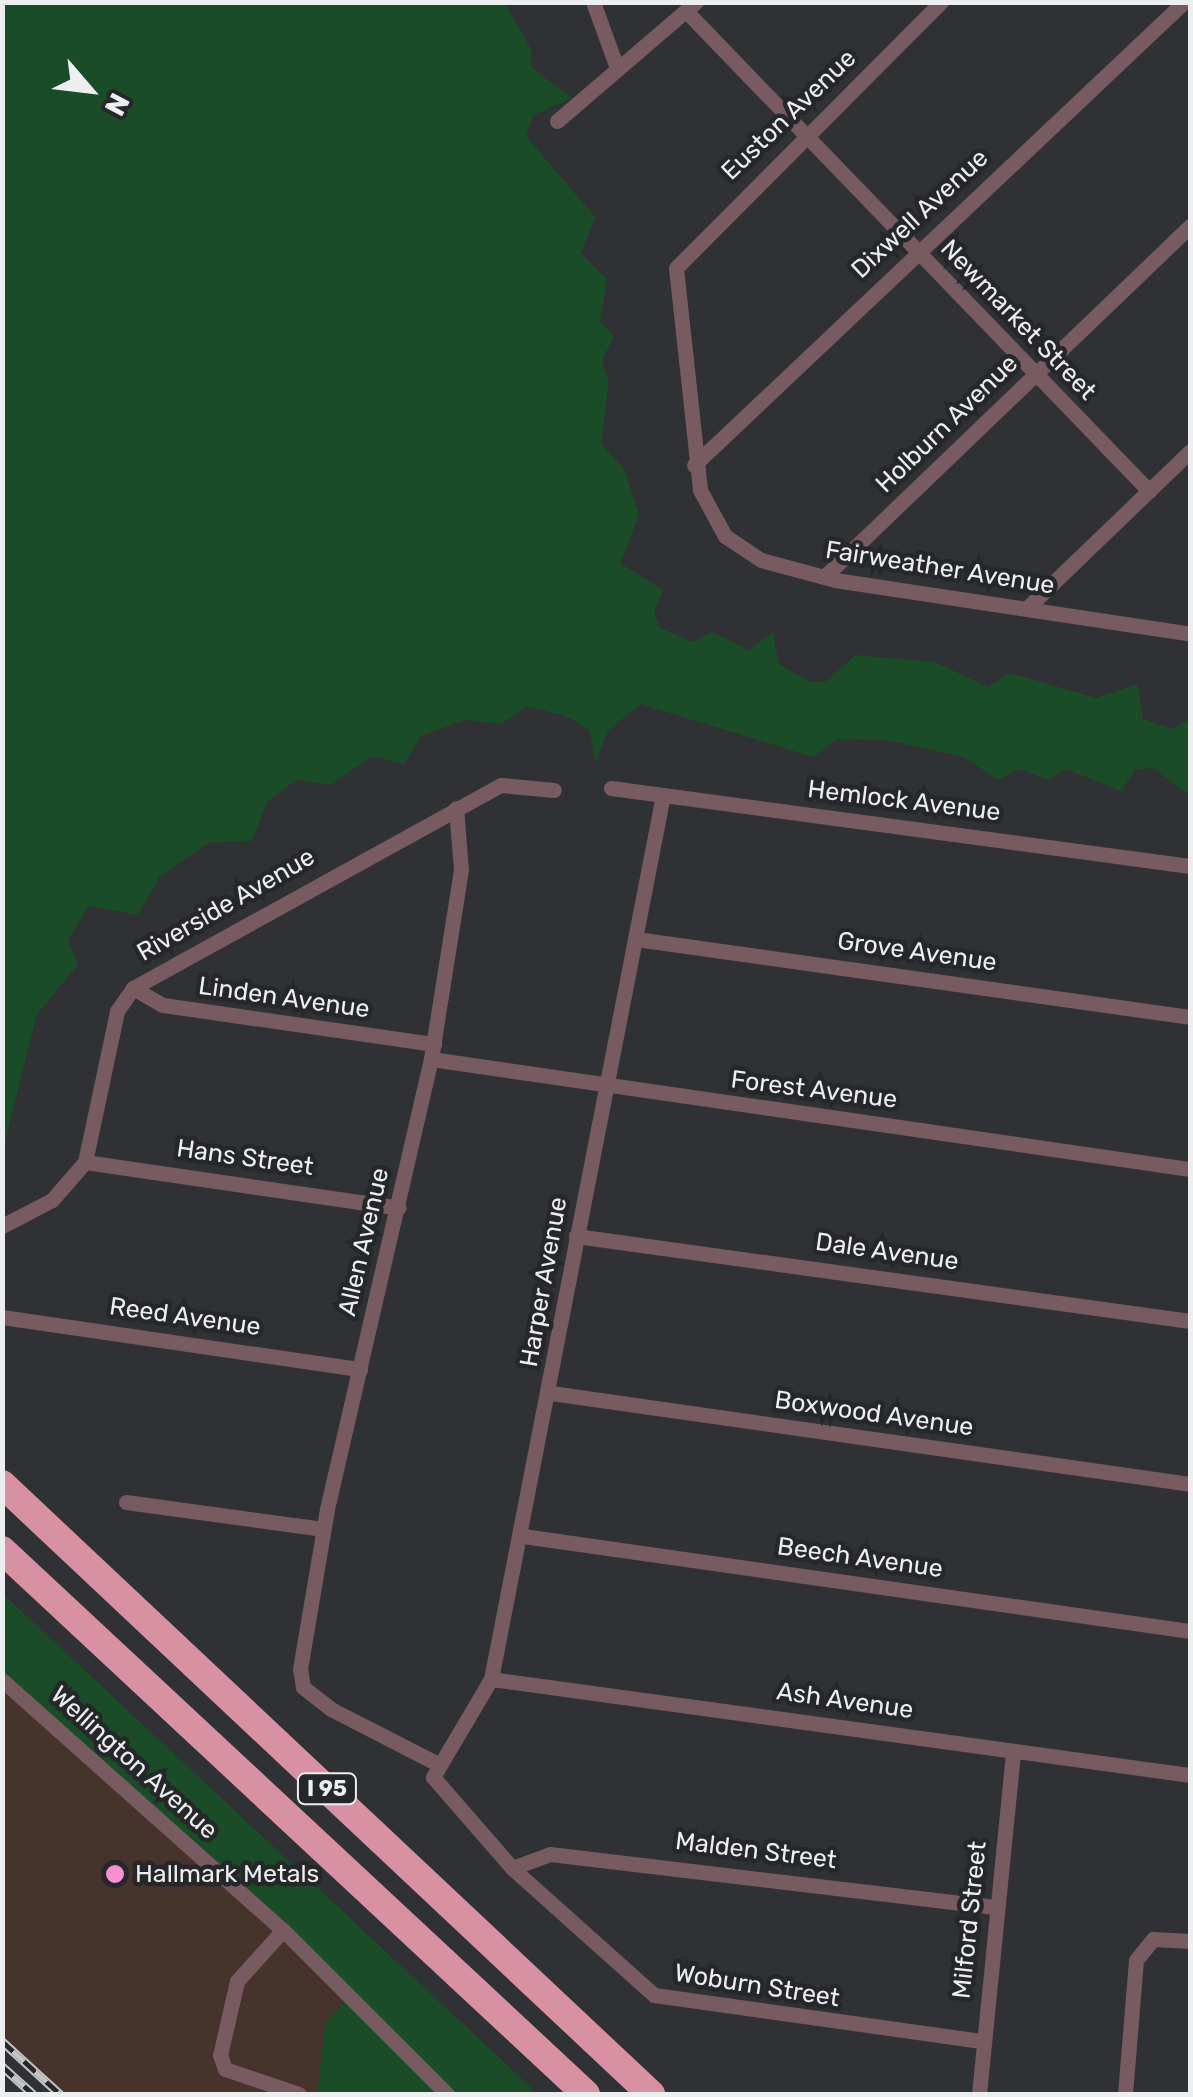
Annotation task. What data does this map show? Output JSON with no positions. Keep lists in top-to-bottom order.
{
  "streets": {
    "highway": ["I 95"],
    "street": [
      "Euston Avenue",
      "Dixwell Avenue",
      "Newmarket Street",
      "Holburn Avenue",
      "Fairweather Avenue",
      "Hemlock Avenue",
      "Riverside Avenue",
      "Grove Avenue",
      "Linden Avenue",
      "Forest Avenue",
      "Hans Street",
      "Allen Avenue",
      "Dale Avenue",
      "Harper Avenue",
      "Reed Avenue",
      "Boxwood Avenue",
      "Beech Avenue",
      "Ash Avenue",
      "Wellington Avenue",
      "Malden Street",
      "Milford Street",
      "Woburn Street"
    ]
  },
  "crossings": [
    ["Euston Avenue", "Newmarket Street"],
    ["Euston Avenue", "Fairweather Avenue"],
    ["Dixwell Avenue", "Newmarket Street"],
    ["Dixwell Avenue", "Fairweather Avenue"],
    ["Newmarket Street", "Holburn Avenue"],
    ["Holburn Avenue", "Fairweather Avenue"],
    ["Hemlock Avenue", "Harper Avenue"],
    ["Riverside Avenue", "Linden Avenue"],
    ["Riverside Avenue", "Hans Street"],
    ["Riverside Avenue", "Allen Avenue"],
    ["Grove Avenue", "Harper Avenue"],
    ["Linden Avenue", "Forest Avenue"],
    ["Linden Avenue", "Allen Avenue"],
    ["Forest Avenue", "Allen Avenue"],
    ["Forest Avenue", "Harper Avenue"],
    ["Hans Street", "Allen Avenue"],
    ["Allen Avenue", "Harper Avenue"],
    ["Allen Avenue", "Reed Avenue"],
    ["Dale Avenue", "Harper Avenue"],
    ["Harper Avenue", "Boxwood Avenue"],
    ["Harper Avenue", "Beech Avenue"],
    ["Harper Avenue", "Ash Avenue"],
    ["Ash Avenue", "Milford Street"],
    ["Malden Street", "Milford Street"],
    ["Malden Street", "Woburn Street"],
    ["Milford Street", "Woburn Street"]
  ],
  "places": ["Hallmark Metals"],
  "north": "bottom right"
}
